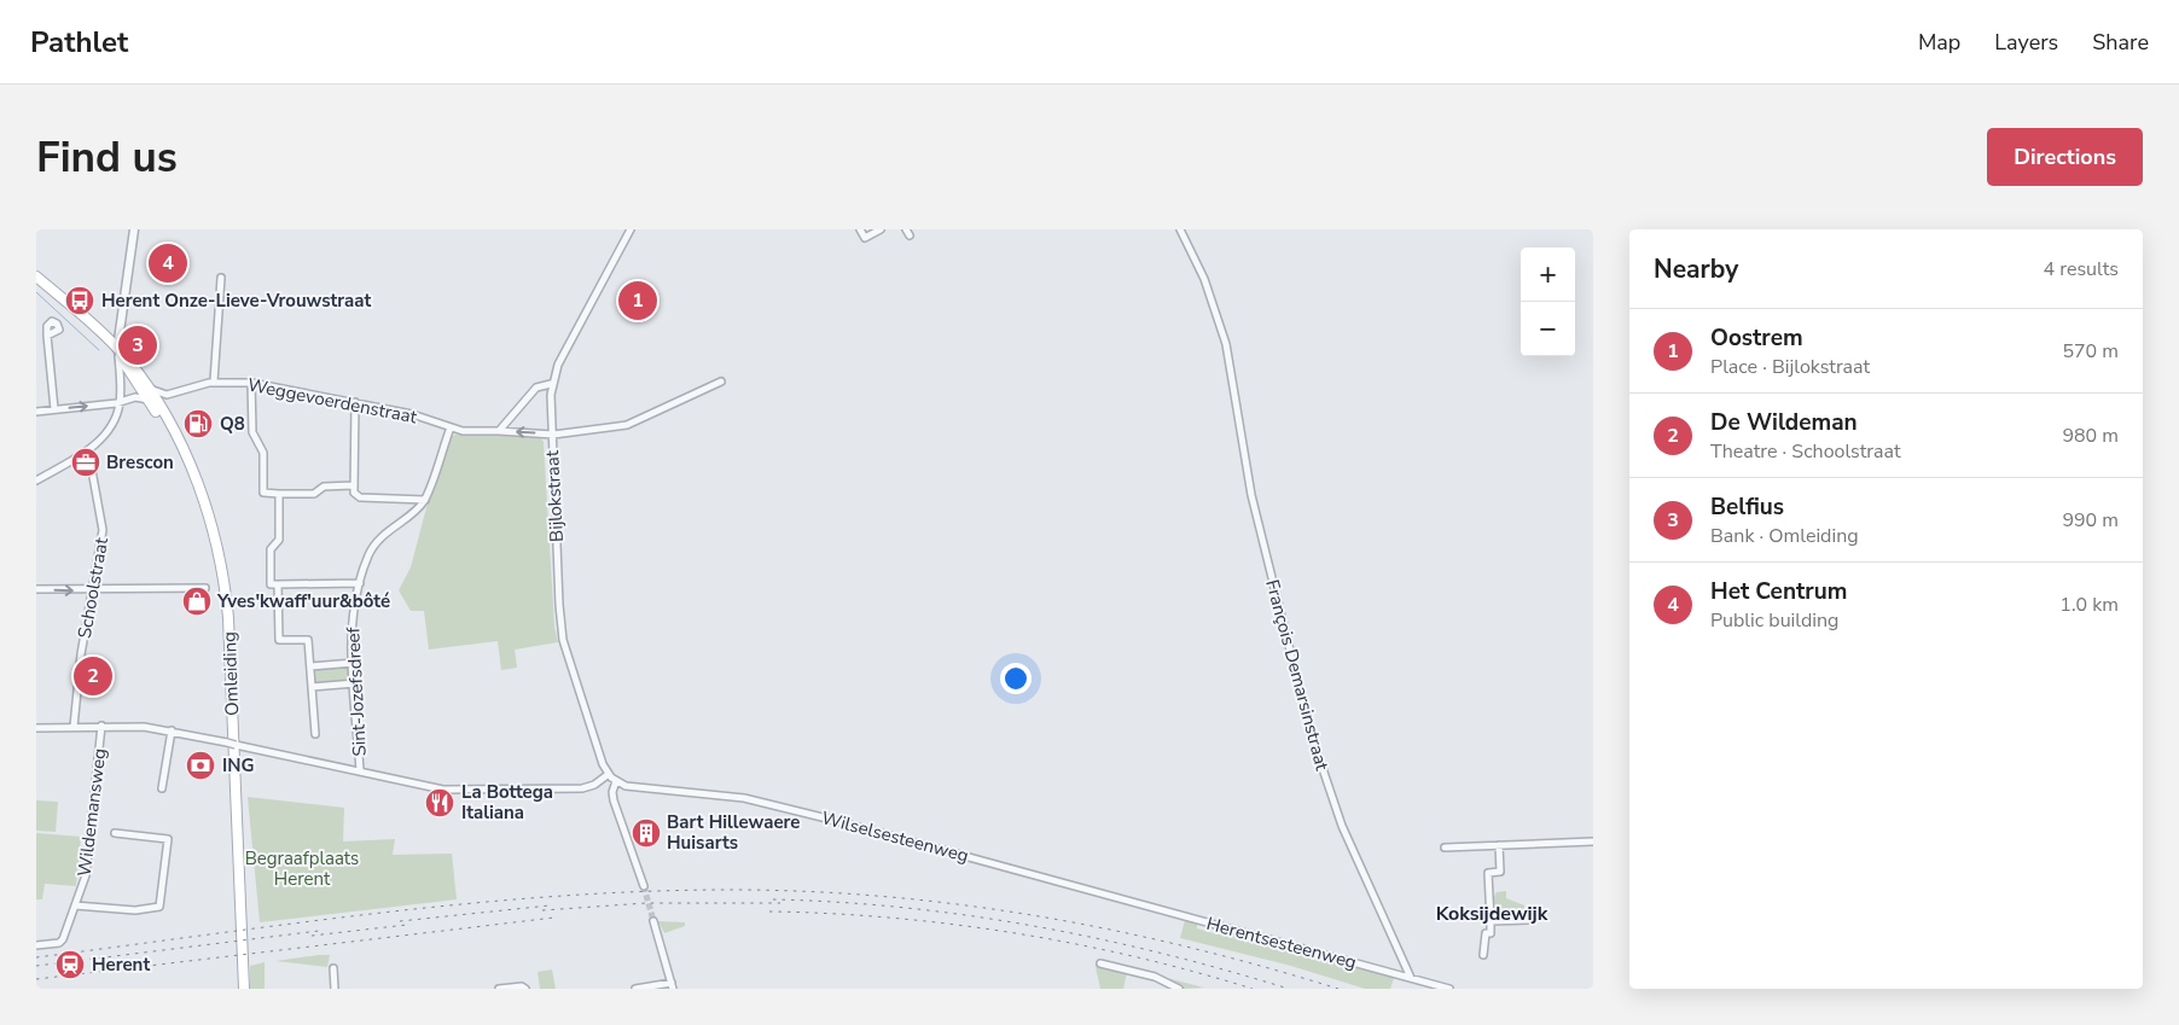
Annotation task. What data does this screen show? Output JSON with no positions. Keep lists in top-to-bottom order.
{
  "streets": {
    "main road": ["Omleiding"],
    "street": [
      "Weggevoerdenstraat",
      "Bijlokstraat",
      "Schoolstraat",
      "François Demarsinstraat",
      "Sint-Jozefsdreef",
      "Wildemansweg",
      "Wilselsesteenweg",
      "Herentsesteenweg"
    ]
  },
  "crossings": [
    ["Weggevoerdenstraat", "Bijlokstraat"],
    ["François Demarsinstraat", "Herentsesteenweg"],
    ["Wilselsesteenweg", "Herentsesteenweg"]
  ],
  "districts": ["Koksijdewijk"],
  "parks": ["Begraafplaats Herent"],
  "places": {
    "bus stop": ["Herent Onze-Lieve-Vrouwstraat"],
    "fuel station": ["Q8"],
    "office": ["Brescon"],
    "shop": ["Yves'kwaff'uur&bôté"],
    "bank": ["ING"],
    "restaurant": ["La Bottega Italiana"],
    "building": ["Bart Hillewaere Huisarts"],
    "station": ["Herent"]
  },
  "page": {
    "header": "Pathlet",
    "nav": ["Map", "Layers", "Share"],
    "buttons": "Directions",
    "title": "Find us",
    "heading": ["Nearby", "4 results"],
    "pins": [
      "4",
      "1",
      "3",
      "2"
    ],
    "map_buttons": ["+", "−"],
    "list": [
      {
        "mark": "1",
        "name": "Oostrem",
        "note": "Place · Bijlokstraat",
        "value": "570 m"
      },
      {
        "mark": "2",
        "name": "De Wildeman",
        "note": "Theatre · Schoolstraat",
        "value": "980 m"
      },
      {
        "mark": "3",
        "name": "Belfius",
        "note": "Bank · Omleiding",
        "value": "990 m"
      },
      {
        "mark": "4",
        "name": "Het Centrum",
        "note": "Public building",
        "value": "1.0 km"
      }
    ]
  }
}
